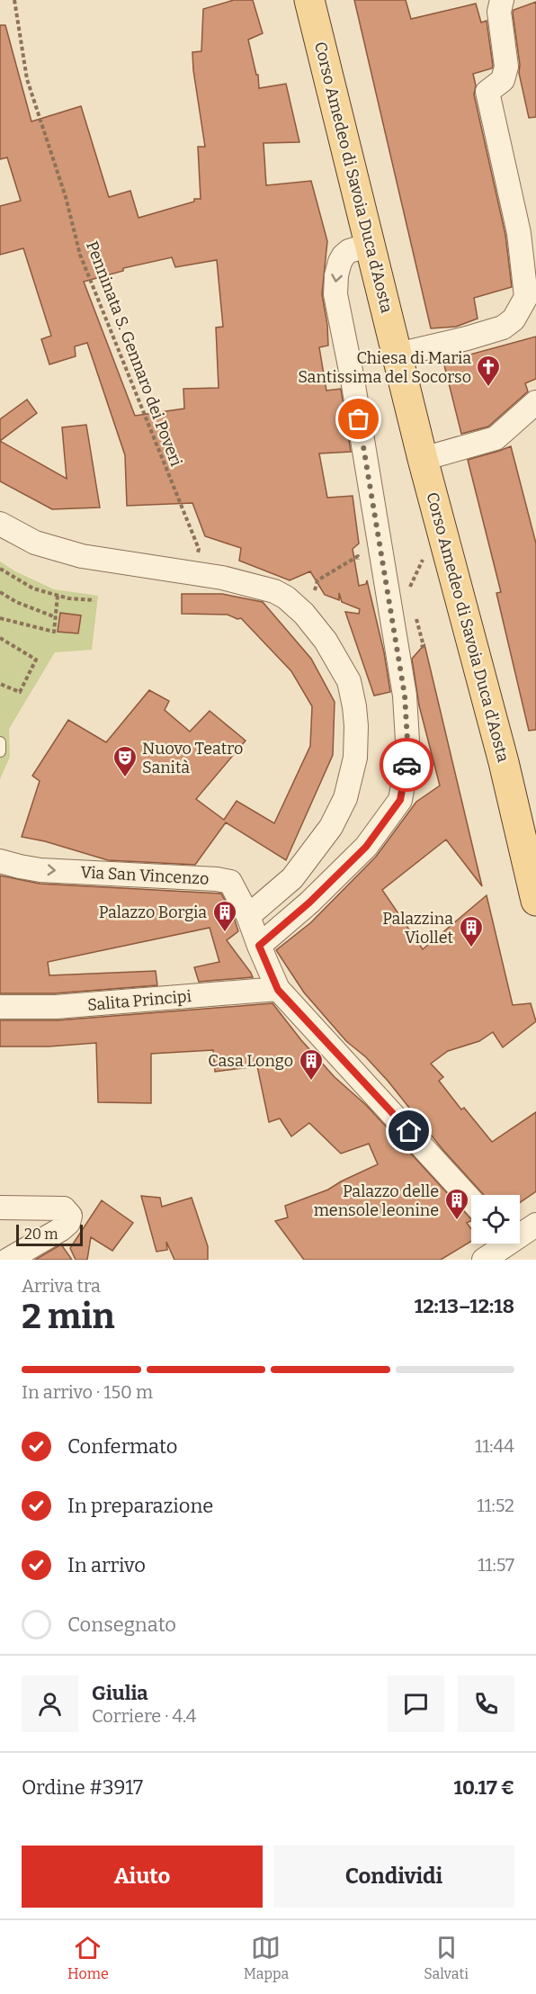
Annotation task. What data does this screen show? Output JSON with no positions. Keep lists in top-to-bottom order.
{
  "streets": {
    "main road": ["Corso Amedeo di Savoia Duca d'Aosta"],
    "street": ["Via San Vincenzo", "Salita Principi"],
    "path": ["Penninata S. Gennaro dei Poveri"]
  },
  "crossings": [
    ["Via San Vincenzo", "Salita Principi"]
  ],
  "one_way": ["Via San Vincenzo"],
  "places": {
    "church": ["Chiesa di Maria Santissima del Socorso"],
    "theatre": ["Nuovo Teatro Sanità"],
    "building": [
      "Palazzo Borgia",
      "Palazzina Viollet",
      "Casa Longo",
      "Palazzo delle mensole leonine"
    ]
  },
  "scale_bar": "20 m",
  "page": {
    "scale": "20 m",
    "heading": ["2 min", "Arriva tra", "12:13–12:18"],
    "panel": [
      "Giulia",
      "Corriere · 4.4",
      "Ordine #3917",
      "10.17 €"
    ],
    "bar": "In arrivo · 150 m",
    "list": [
      ["Confermato", "11:44"],
      ["In preparazione", "11:52"],
      ["In arrivo", "11:57"],
      "Consegnato"
    ],
    "buttons": ["Aiuto", "Condividi"],
    "tabs": ["Home", "Mappa", "Salvati"]
  }
}
